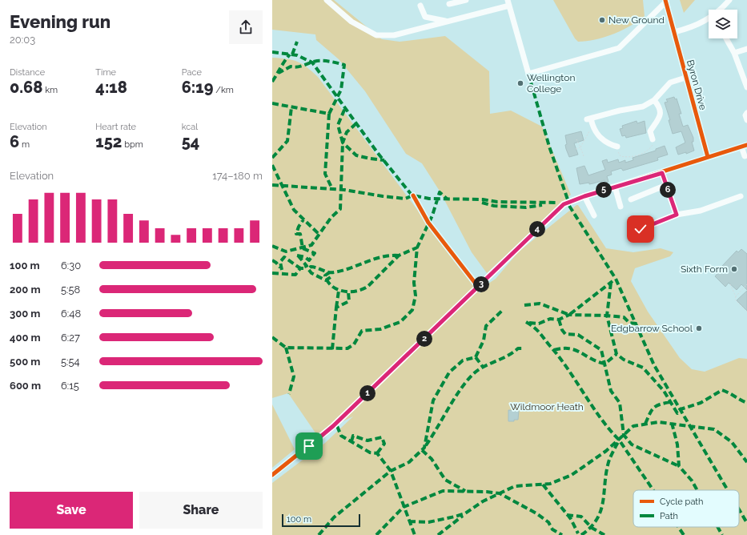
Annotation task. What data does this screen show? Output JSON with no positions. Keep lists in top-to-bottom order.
{
  "streets": {
    "street": ["Byron Drive"]
  },
  "parks": ["Wildmoor Heath"],
  "places": [
    "New Ground",
    "Wellington College",
    "Sixth Form",
    "Edgbarrow School"
  ],
  "legend": ["Cycle path", "Path"],
  "scale_bar": "100 m",
  "page": {
    "heading": ["Evening run", "20:03"],
    "stats": [
      ["Distance", "0.68 km"],
      ["Time", "4:18"],
      ["Pace", "6:19 /km"],
      ["Elevation", "6 m"],
      ["Heart rate", "152 bpm"],
      ["kcal", "54"]
    ],
    "chart": ["Elevation", "174–180 m"],
    "pins": [
      "5",
      "6",
      "4",
      "3",
      "2",
      "1"
    ],
    "list": [
      {
        "name": "100 m",
        "note": "6:30"
      },
      {
        "name": "200 m",
        "note": "5:58"
      },
      {
        "name": "300 m",
        "note": "6:48"
      },
      {
        "name": "400 m",
        "note": "6:27"
      },
      {
        "name": "500 m",
        "note": "5:54"
      },
      {
        "name": "600 m",
        "note": "6:15"
      }
    ],
    "buttons": ["Save", "Share"],
    "scale": "100 m"
  }
}
